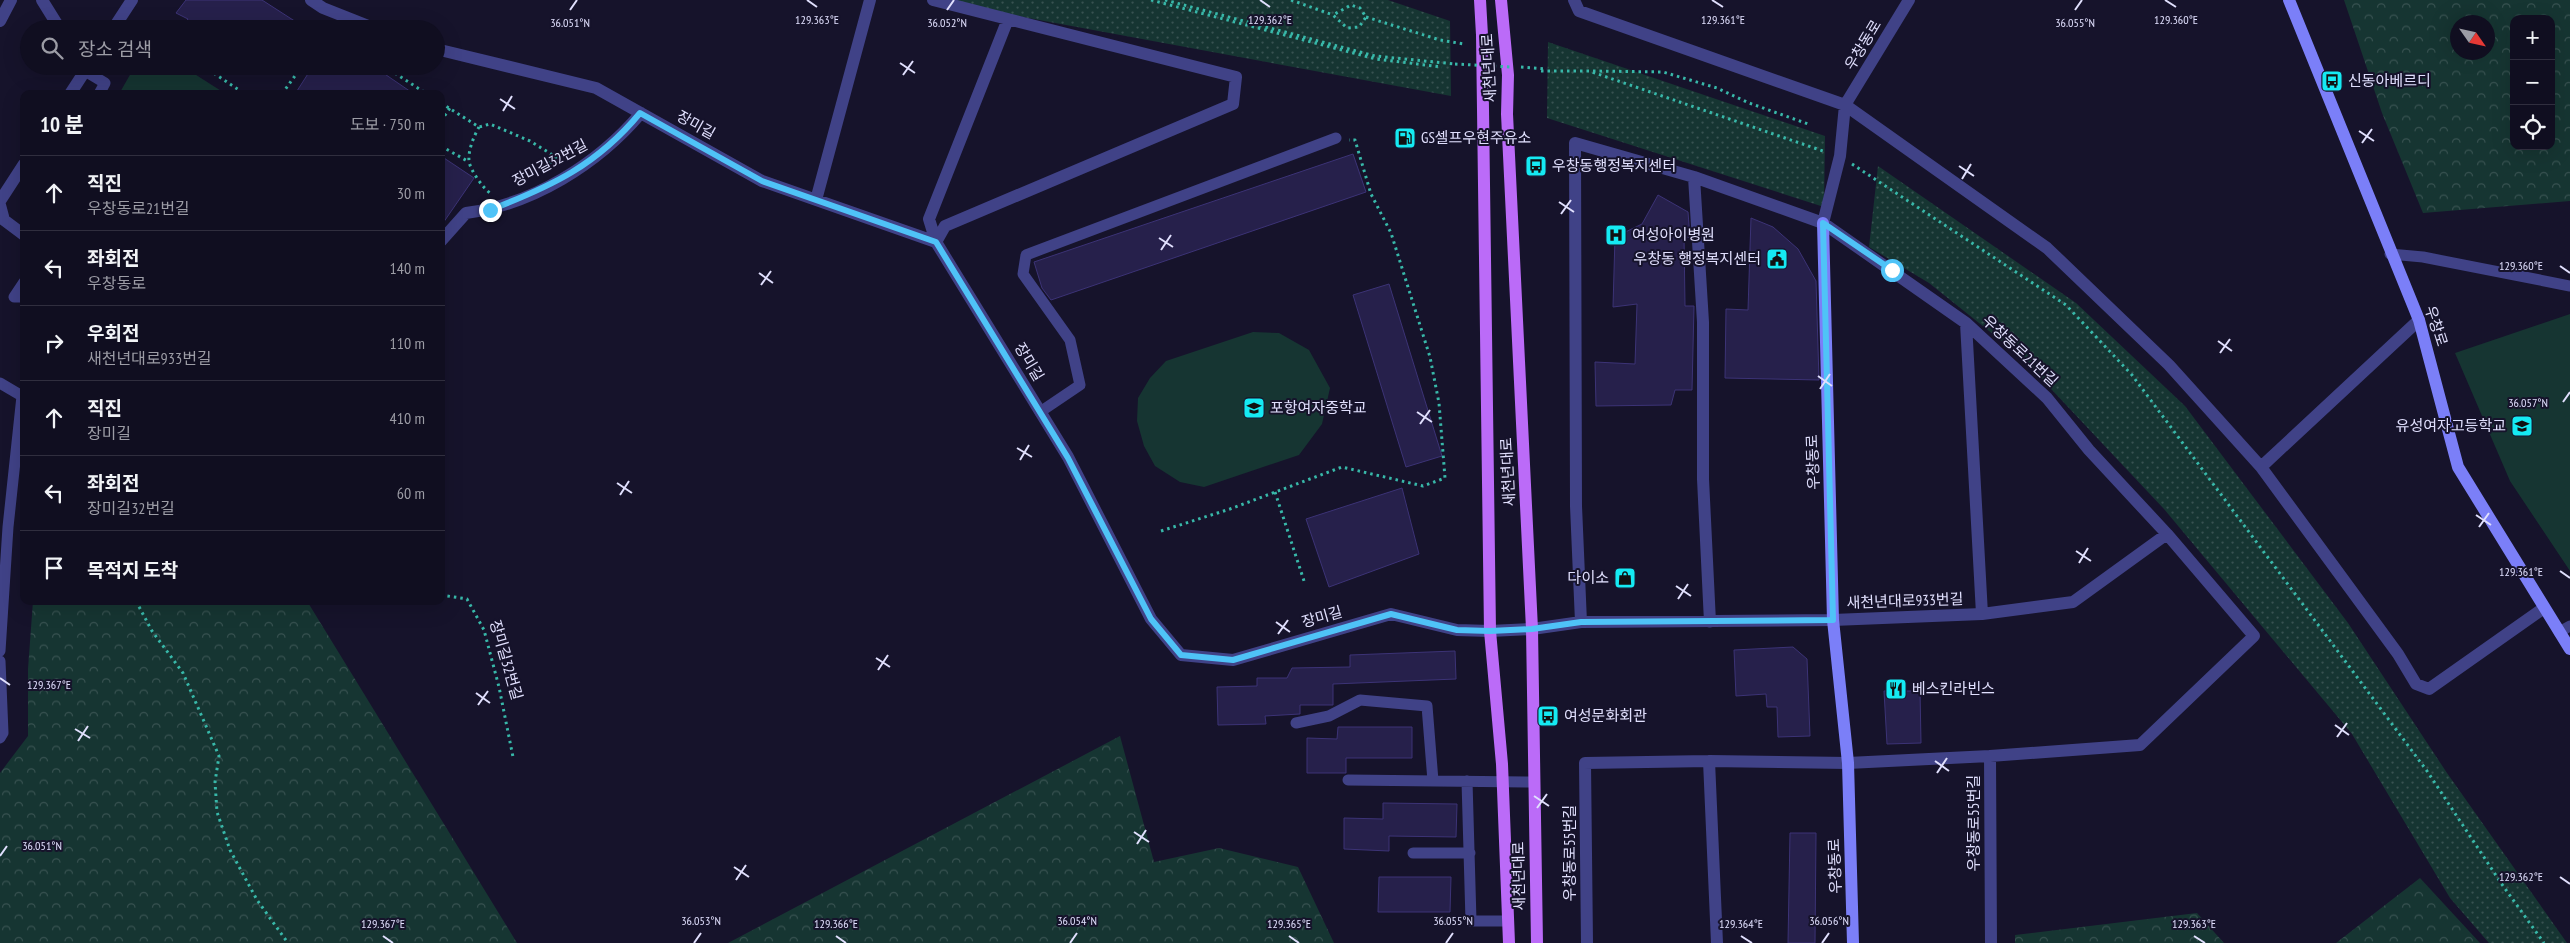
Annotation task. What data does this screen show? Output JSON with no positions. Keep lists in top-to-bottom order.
{
  "streets": {
    "main road": ["우창동로", "새천년대로", "우창로"],
    "street": [
      "장미길",
      "장미길32번길",
      "우창동로21번길",
      "새천년대로933번길",
      "우창동로55번길"
    ]
  },
  "crossings": [
    ["우창동로", "우창동로21번길"],
    ["우창동로", "새천년대로933번길"],
    ["우창동로", "우창동로55번길"],
    ["새천년대로", "장미길"],
    ["새천년대로", "새천년대로933번길"],
    ["장미길", "장미길32번길"],
    ["장미길", "새천년대로933번길"],
    ["우창동로21번길", "새천년대로933번길"],
    ["우창동로21번길", "우창동로55번길"]
  ],
  "places": {
    "bus stop": ["신동아베르디", "우창동행정복지센터", "여성문화회관"],
    "fuel station": ["GS셀프우현주유소"],
    "hospital": ["여성아이병원"],
    "public building": ["우창동 행정복지센터"],
    "school or university": ["포항여자중학교", "유성여자고등학교"],
    "shop": ["다이소"],
    "restaurant": ["베스킨라빈스"]
  },
  "north": "bottom right",
  "page": {
    "map_buttons": ["+", "−"],
    "search": "장소 검색",
    "heading": ["10 분", "도보 · 750 m"],
    "list": [
      ["직진", "우창동로21번길", "30 m"],
      ["좌회전", "우창동로", "140 m"],
      ["우회전", "새천년대로933번길", "110 m"],
      ["직진", "장미길", "410 m"],
      ["좌회전", "장미길32번길", "60 m"],
      "목적지 도착"
    ]
  },
  "coordinates": [
    "129.362°E",
    "129.361°E",
    "129.363°E",
    "129.360°E",
    "36.051°N",
    "36.052°N",
    "36.055°N",
    "36.057°N",
    "129.367°E",
    "36.053°N",
    "36.054°N",
    "36.056°N",
    "129.366°E",
    "129.365°E",
    "129.364°E"
  ]
}
